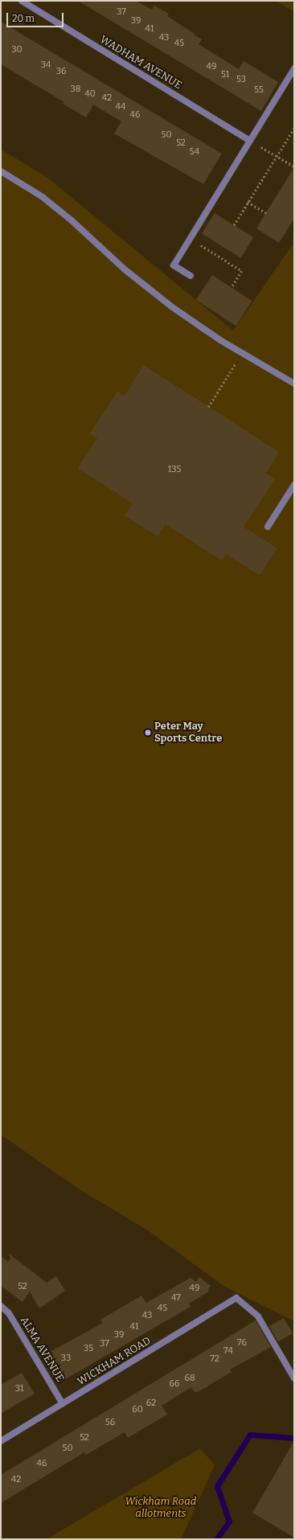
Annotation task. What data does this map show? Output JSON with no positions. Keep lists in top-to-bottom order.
{
  "streets": {
    "street": ["WADHAM AVENUE", "ALMA AVENUE", "WICKHAM ROAD"]
  },
  "crossings": [
    ["ALMA AVENUE", "WICKHAM ROAD"]
  ],
  "parks": ["Wickham Road allotments"],
  "places": ["Peter May Sports Centre"],
  "house_numbers": [
    "37",
    "39",
    "41",
    "43",
    "45",
    "30",
    "34",
    "49",
    "36",
    "51",
    "53",
    "38",
    "55",
    "40",
    "42",
    "44",
    "46",
    "50",
    "52",
    "54",
    "135",
    "52",
    "49",
    "47",
    "45",
    "43",
    "41",
    "39",
    "76",
    "37",
    "35",
    "74",
    "33",
    "72",
    "68",
    "66",
    "31",
    "62",
    "60",
    "56",
    "52",
    "50",
    "46",
    "42"
  ],
  "scale_bar": "20 m"
}
